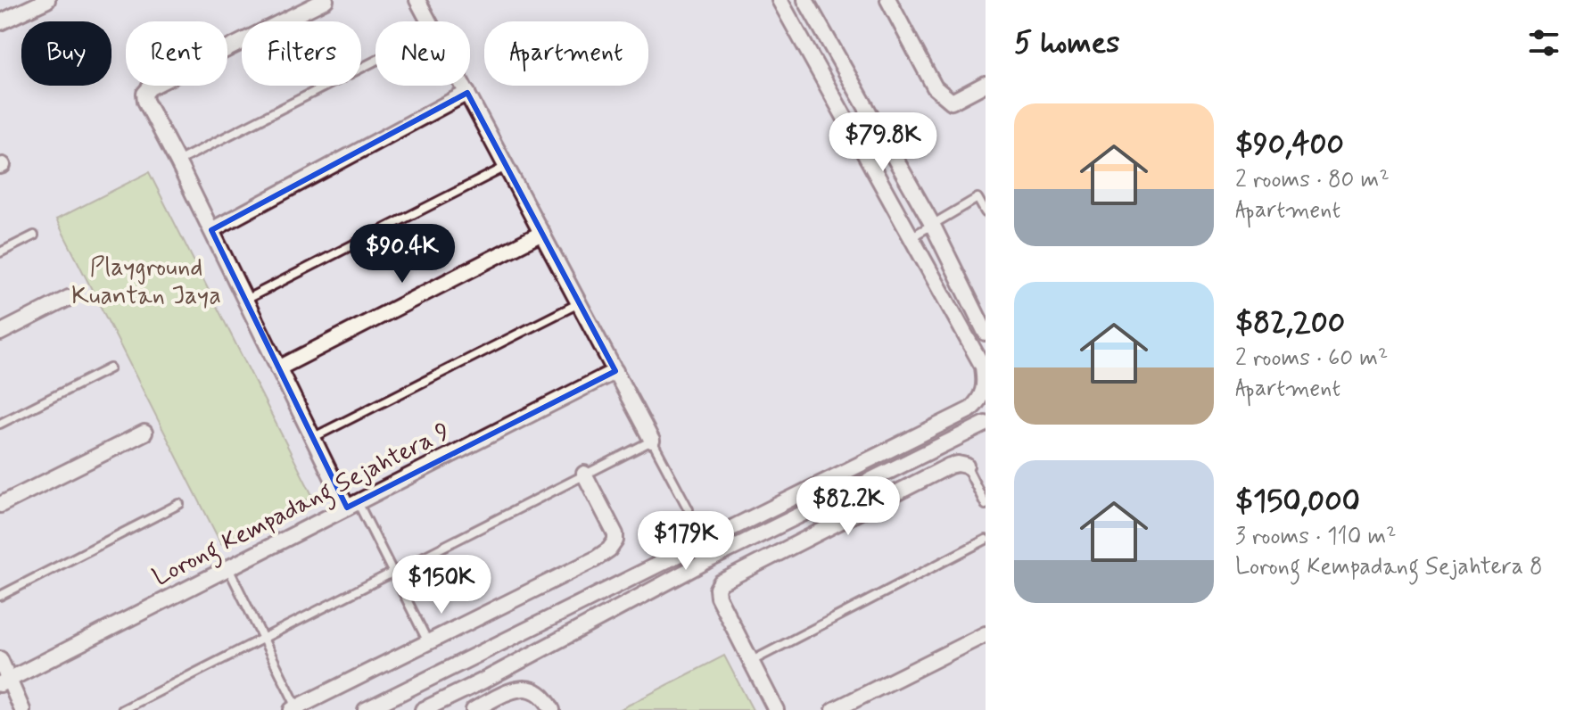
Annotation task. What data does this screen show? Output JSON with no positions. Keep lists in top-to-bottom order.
{
  "streets": {
    "street": ["Lorong Kempadang Sejahtera 9"]
  },
  "parks": ["Playground Kuantan Jaya"],
  "page": {
    "heading": "5 homes",
    "chip": [
      "Buy",
      "Rent",
      "Filters",
      "New",
      "Apartment"
    ],
    "list": [
      {
        "name": "$90,400",
        "note": "2 rooms · 80 m² · Apartment"
      },
      {
        "name": "$82,200",
        "note": "2 rooms · 60 m² · Apartment"
      },
      {
        "name": "$150,000",
        "note": "3 rooms · 110 m² · Lorong Kempadang Sejahtera 8"
      }
    ],
    "price": [
      "$79.8K",
      "$90.4K",
      "$82.2K",
      "$179K",
      "$150K"
    ]
  }
}
